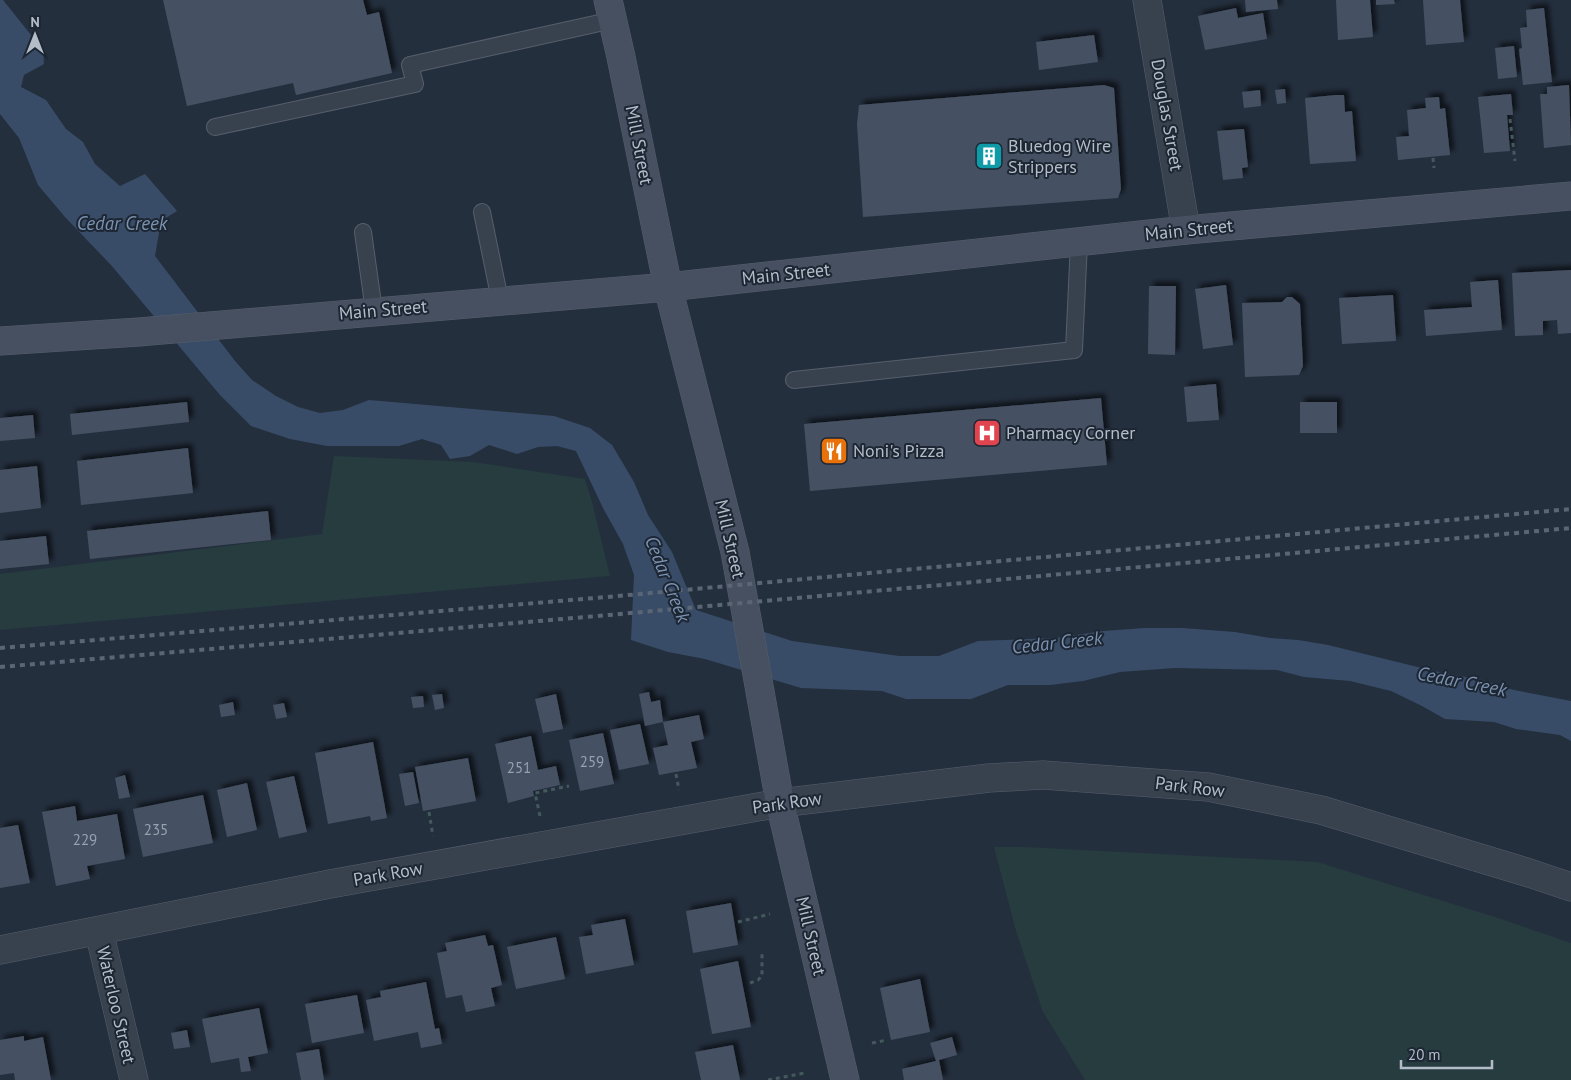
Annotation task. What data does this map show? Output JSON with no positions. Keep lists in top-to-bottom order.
{
  "streets": {
    "main road": ["Mill Street", "Main Street"],
    "street": ["Douglas Street", "Park Row", "Waterloo Street"]
  },
  "crossings": [
    ["Douglas Street", "Main Street"],
    ["Mill Street", "Main Street"],
    ["Mill Street", "Park Row"],
    ["Park Row", "Waterloo Street"]
  ],
  "water": ["Cedar Creek"],
  "places": {
    "building": ["Bluedog Wire Strippers"],
    "hospital": ["Pharmacy Corner"],
    "restaurant": ["Noni's Pizza"]
  },
  "house_numbers": [
    "259",
    "251",
    "235",
    "229"
  ],
  "scale_bar": "20 m",
  "north": "top"
}
